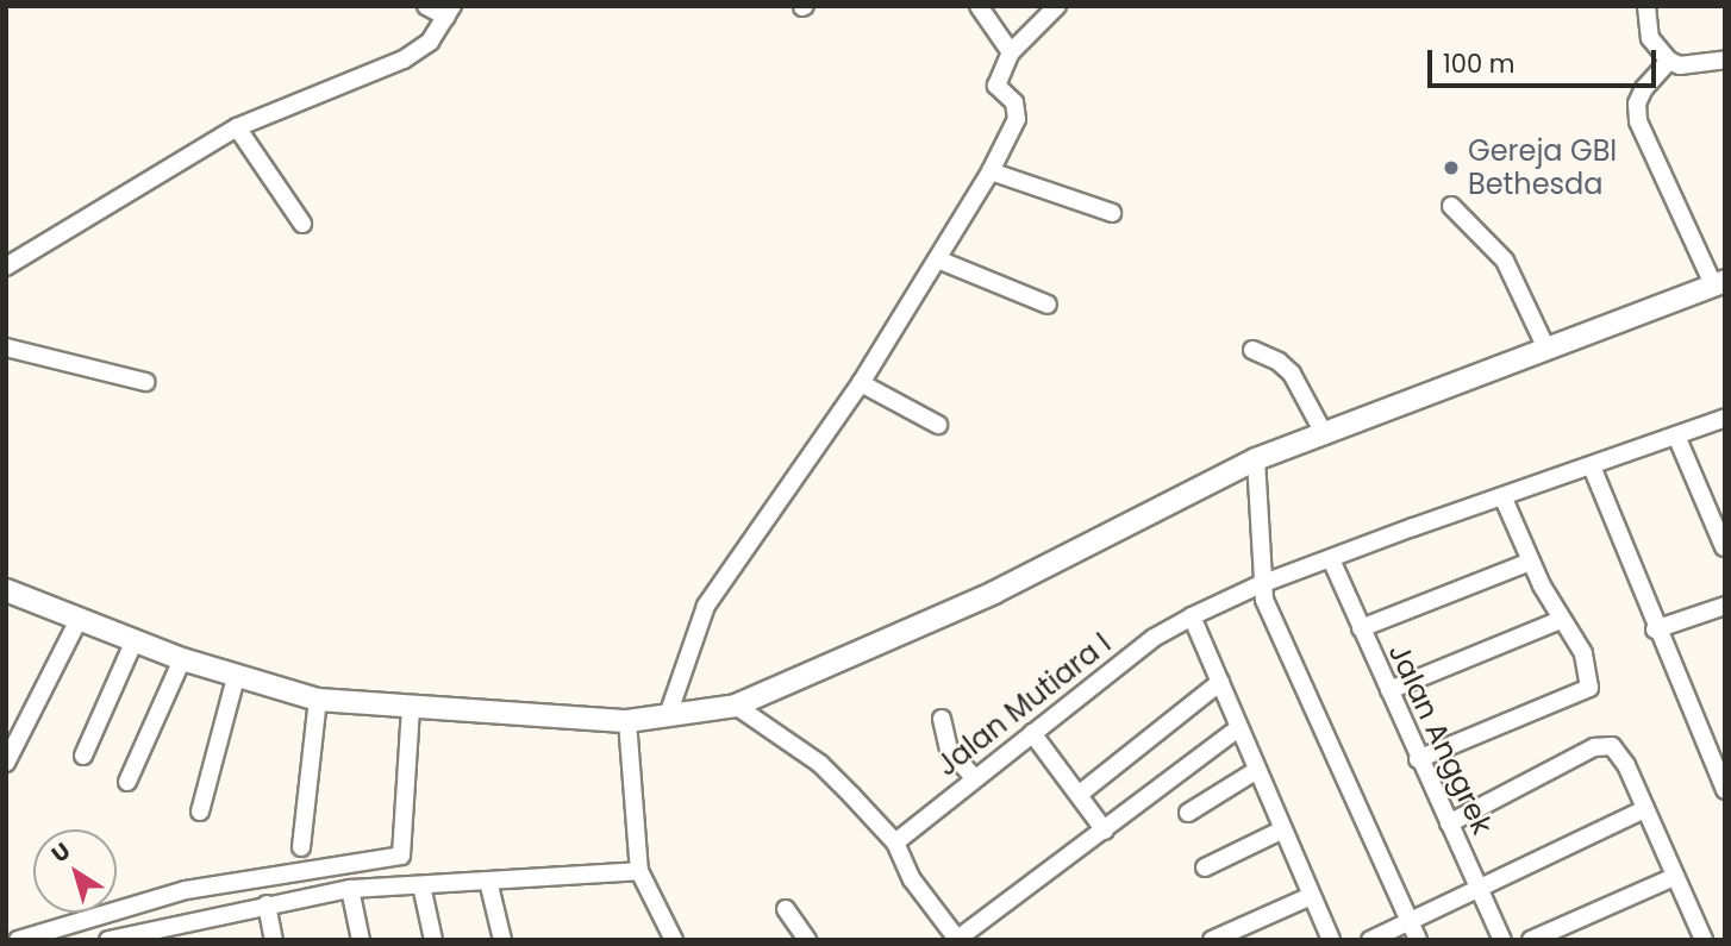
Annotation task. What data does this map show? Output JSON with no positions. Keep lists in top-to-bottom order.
{
  "streets": {
    "street": ["Jalan Mutiara I", "Jalan Anggrek"]
  },
  "crossings": [
    ["Jalan Mutiara I", "Jalan Anggrek"]
  ],
  "places": ["Gereja GBI Bethesda"],
  "scale_bar": "100 m",
  "north": "top left"
}
